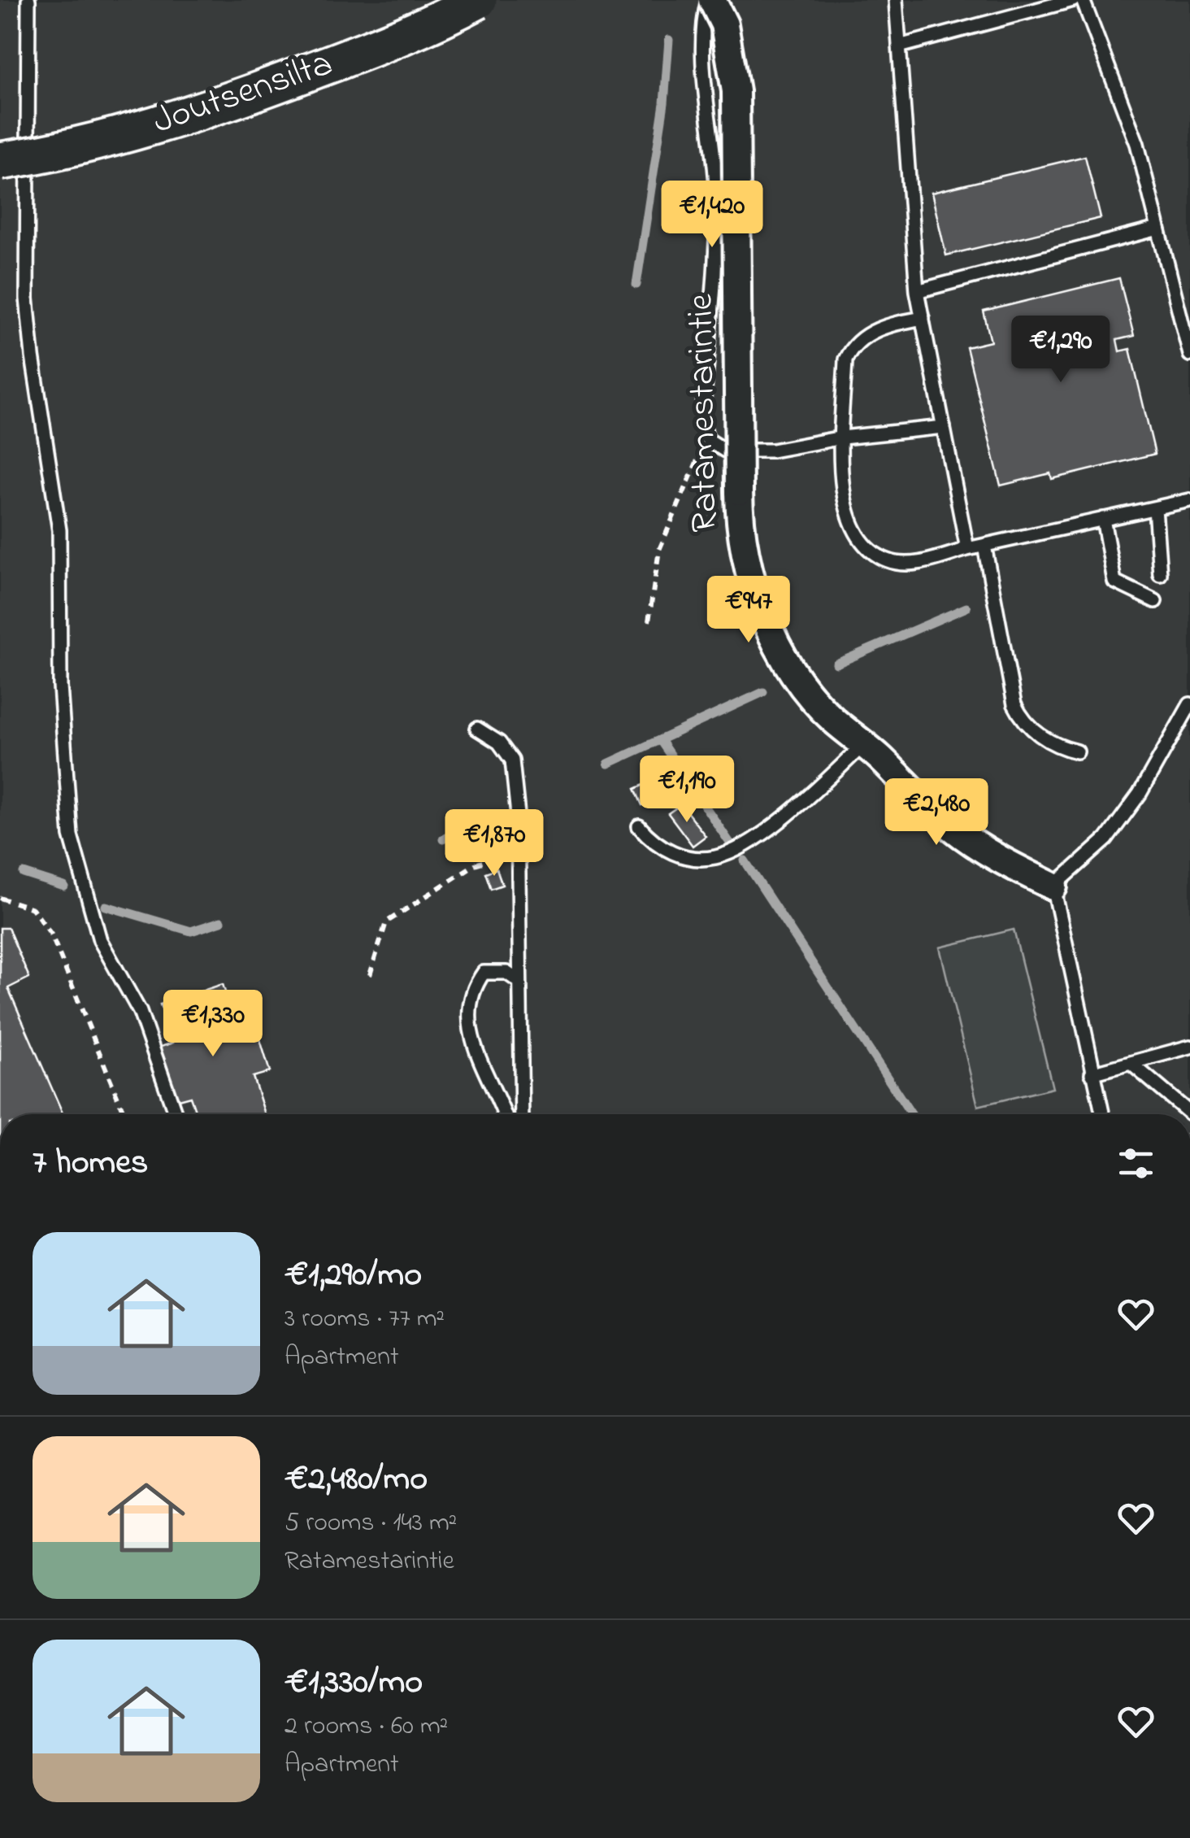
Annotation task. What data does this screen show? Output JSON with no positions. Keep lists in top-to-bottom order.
{
  "streets": {
    "main road": ["Joutsensilta"],
    "street": ["Ratamestarintie"]
  },
  "page": {
    "price": [
      "€1,420",
      "€1,290",
      "€947",
      "€1,190",
      "€2,480",
      "€1,870",
      "€1,330"
    ],
    "heading": "7 homes",
    "list": [
      {
        "name": "€1,290/mo",
        "note": "3 rooms · 77 m² · Apartment"
      },
      {
        "name": "€2,480/mo",
        "note": "5 rooms · 143 m² · Ratamestarintie"
      },
      {
        "name": "€1,330/mo",
        "note": "2 rooms · 60 m² · Apartment"
      }
    ]
  }
}
